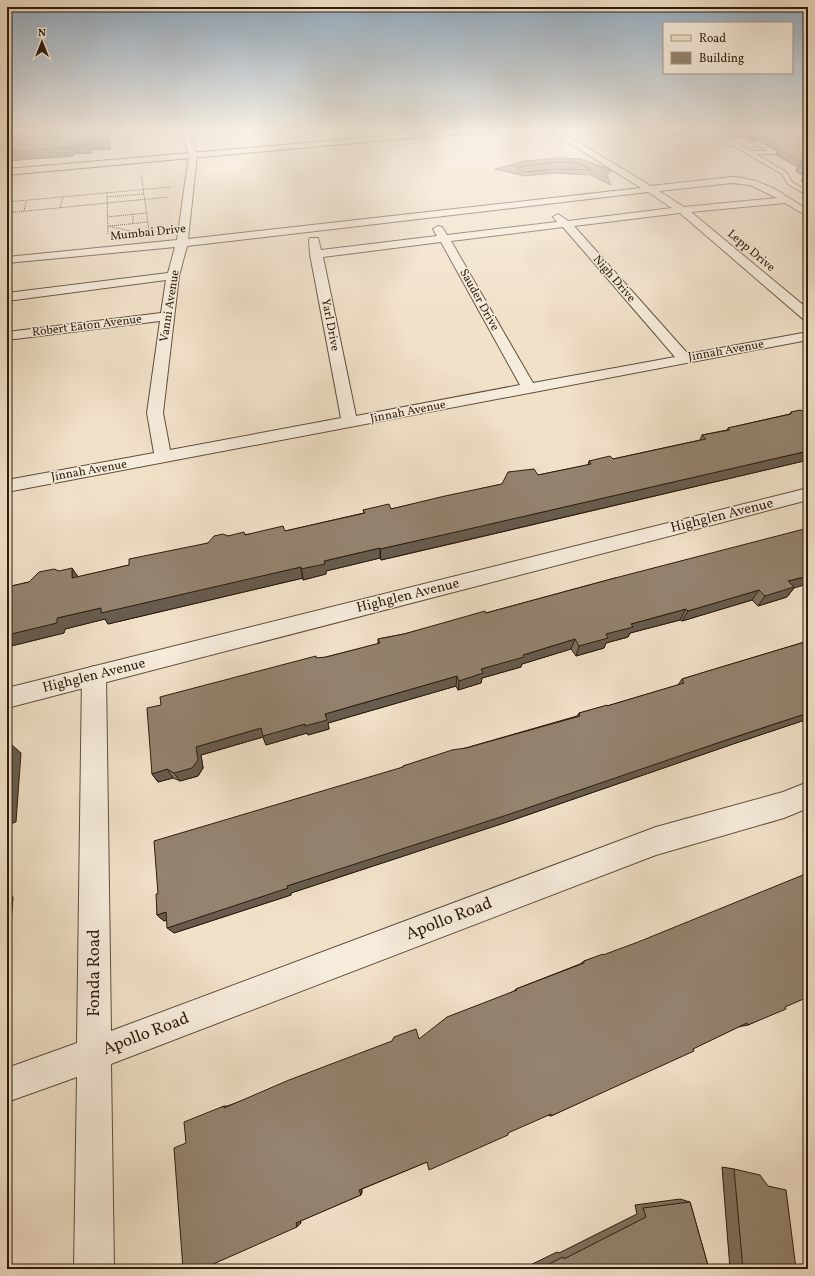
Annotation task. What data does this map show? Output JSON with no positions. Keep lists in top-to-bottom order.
{
  "streets": {
    "street": [
      "Mumbai Drive",
      "Lepp Drive",
      "Nigh Drive",
      "Sauder Drive",
      "Vanni Avenue",
      "Yarl Drive",
      "Robert Eaton Avenue",
      "Jinnah Avenue",
      "Highglen Avenue",
      "Apollo Road",
      "Fonda Road"
    ]
  },
  "crossings": [
    ["Mumbai Drive", "Nigh Drive"],
    ["Mumbai Drive", "Sauder Drive"],
    ["Mumbai Drive", "Vanni Avenue"],
    ["Mumbai Drive", "Yarl Drive"],
    ["Nigh Drive", "Jinnah Avenue"],
    ["Sauder Drive", "Jinnah Avenue"],
    ["Vanni Avenue", "Robert Eaton Avenue"],
    ["Vanni Avenue", "Jinnah Avenue"],
    ["Yarl Drive", "Jinnah Avenue"],
    ["Highglen Avenue", "Fonda Road"],
    ["Apollo Road", "Fonda Road"]
  ],
  "legend": ["Road", "Building"],
  "north": "top"
}
